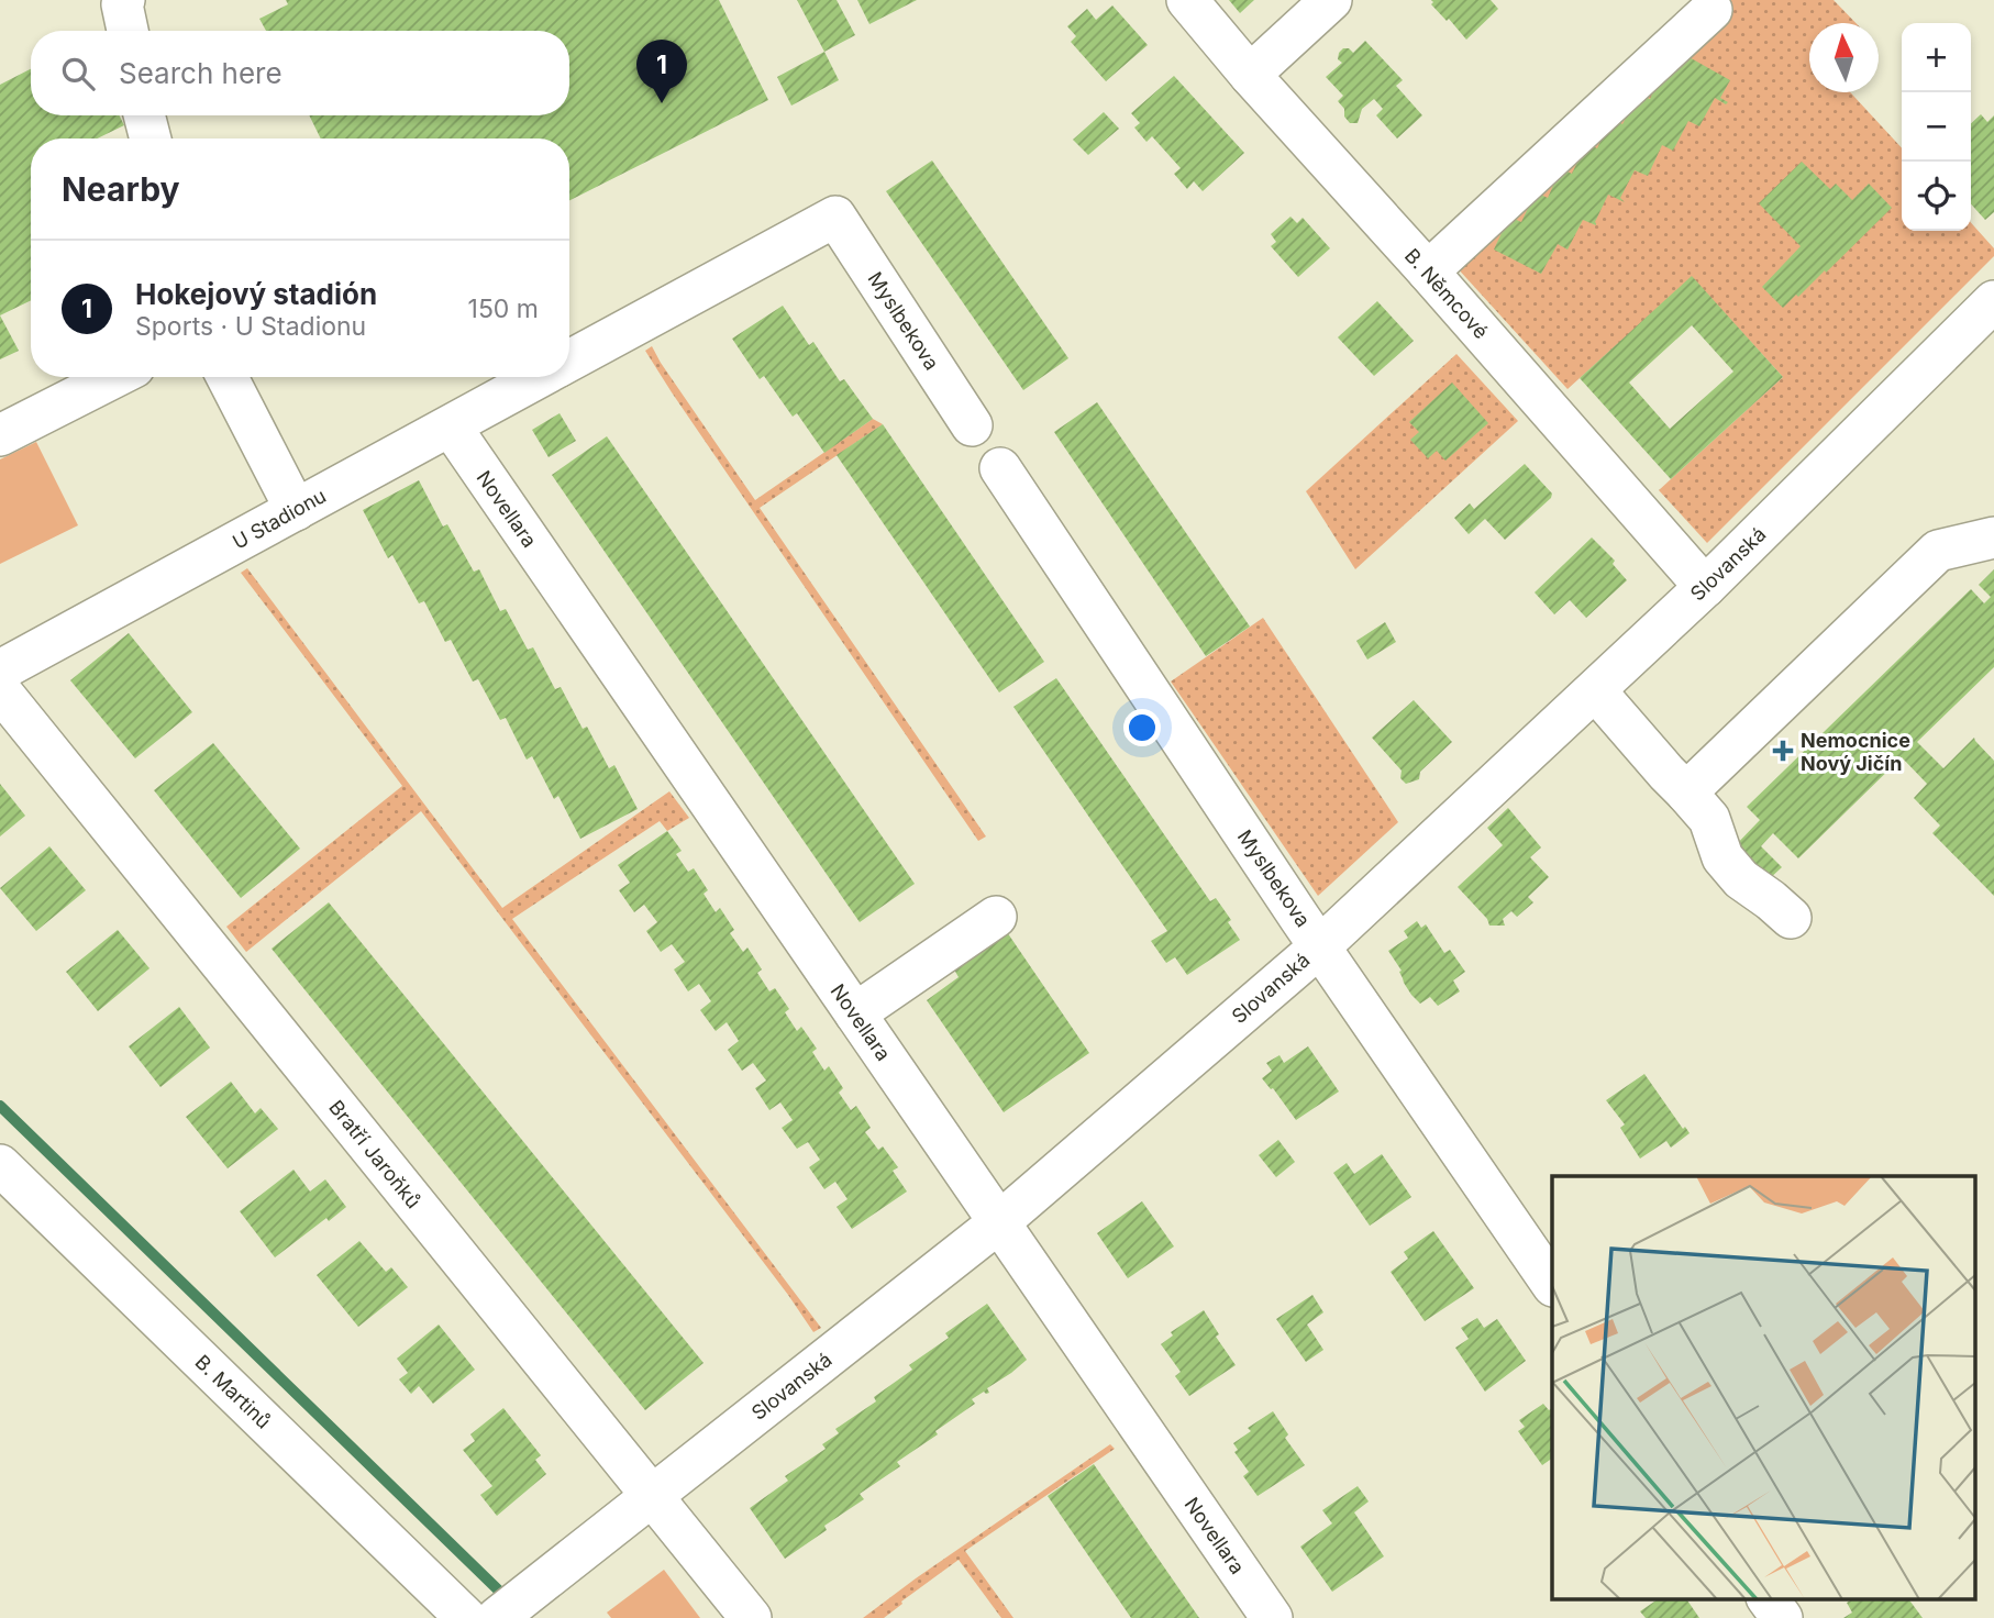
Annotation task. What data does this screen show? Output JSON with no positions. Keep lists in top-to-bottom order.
{
  "streets": {
    "street": [
      "B. Němcové",
      "Myslbekova",
      "Novellara",
      "U Stadionu",
      "Slovanská",
      "Bratří Jaroňků",
      "B. Martinů"
    ]
  },
  "crossings": [
    ["B. Němcové", "Slovanská"],
    ["Myslbekova", "U Stadionu"],
    ["Myslbekova", "Slovanská"],
    ["Novellara", "U Stadionu"],
    ["Novellara", "Slovanská"],
    ["Slovanská", "Bratří Jaroňků"]
  ],
  "places": {
    "health": ["Nemocnice Nový Jičín"]
  },
  "north": "top",
  "page": {
    "map_buttons": ["+", "−"],
    "search": "Search here",
    "pins": "1",
    "heading": "Nearby",
    "list": [
      {
        "mark": "1",
        "name": "Hokejový stadión",
        "note": "Sports · U Stadionu",
        "value": "150 m"
      }
    ]
  }
}
